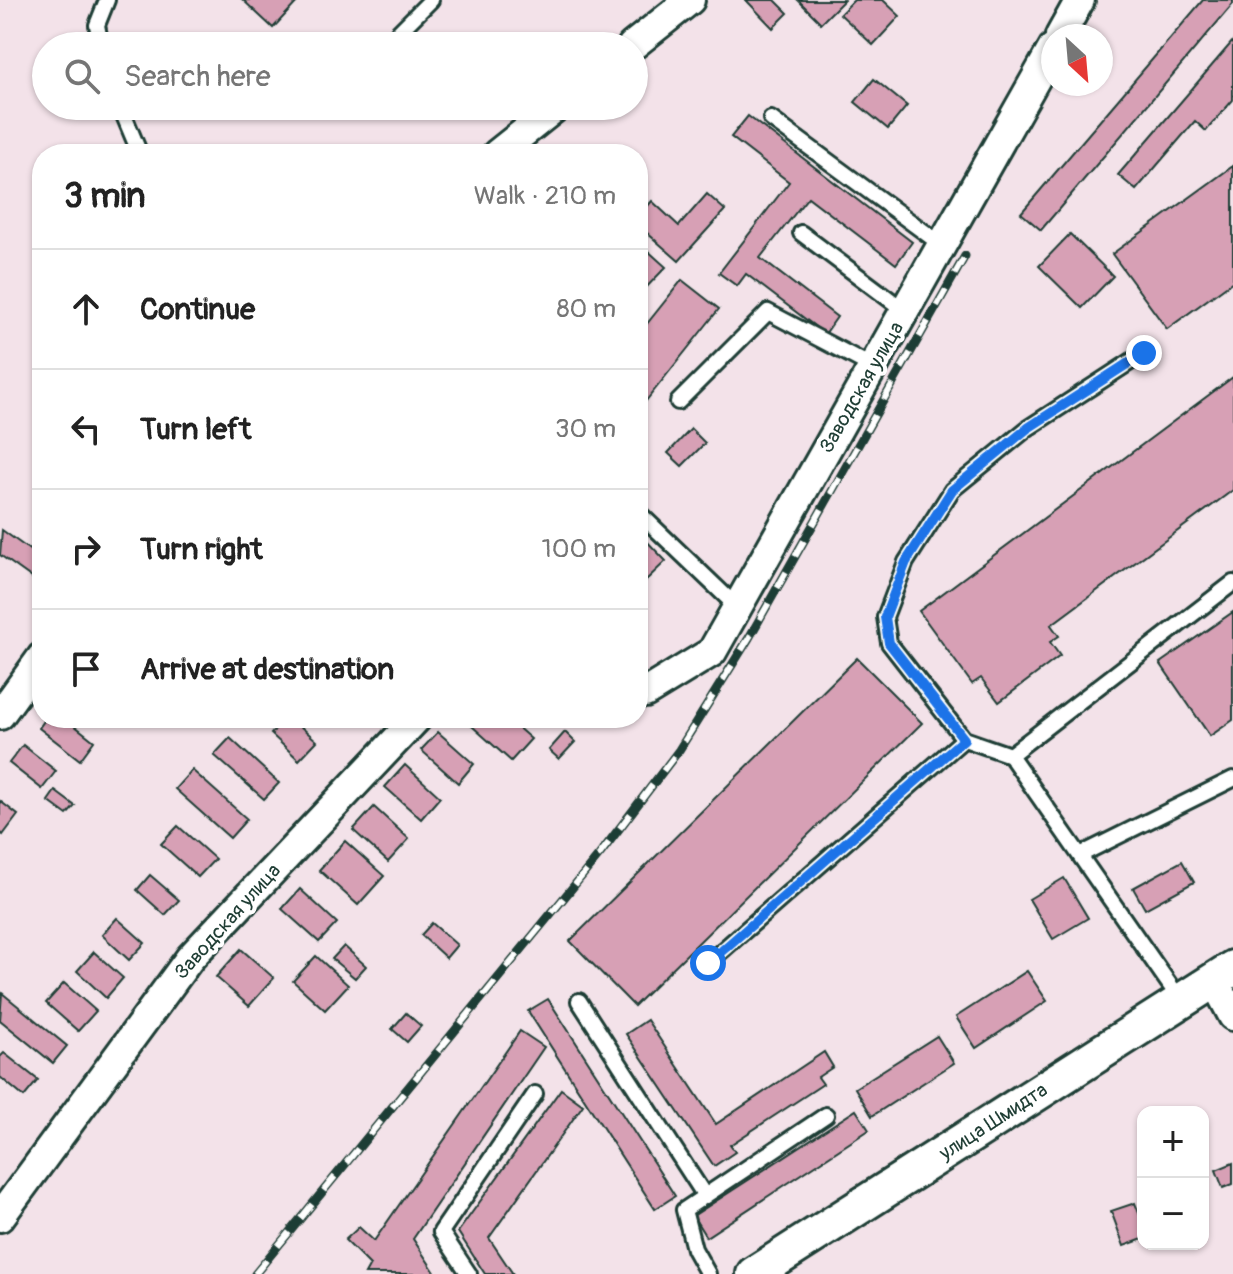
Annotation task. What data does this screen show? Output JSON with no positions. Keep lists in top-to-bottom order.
{
  "streets": {
    "street": ["Заводская улица", "улица Шмидта"]
  },
  "north": "bottom right",
  "page": {
    "search": "Search here",
    "heading": ["3 min", "Walk · 210 m"],
    "list": [
      ["Continue", "80 m"],
      ["Turn left", "30 m"],
      ["Turn right", "100 m"],
      "Arrive at destination"
    ],
    "map_buttons": ["+", "−"]
  }
}
